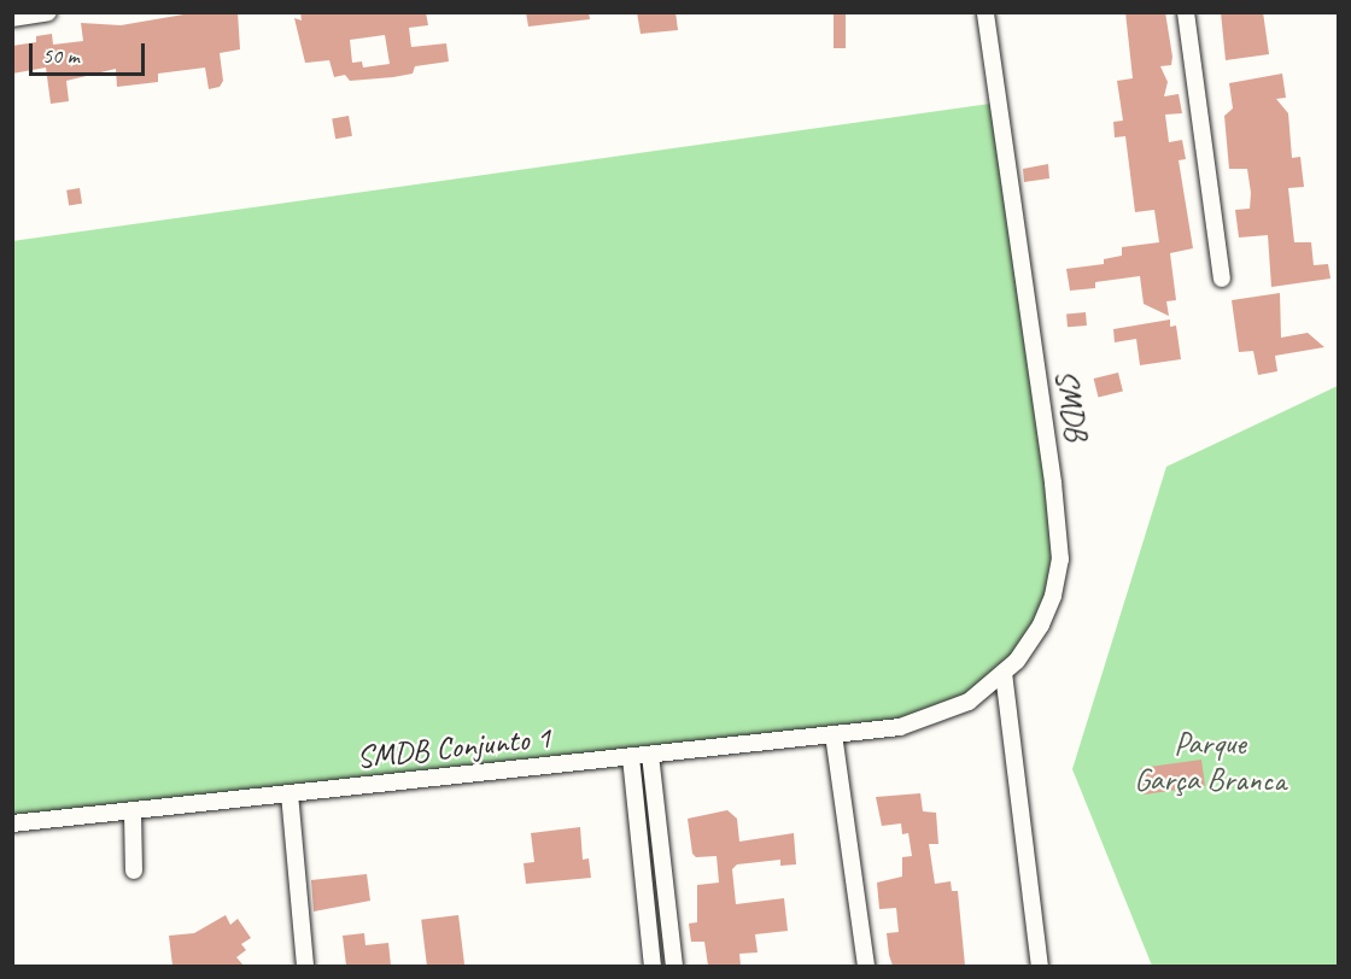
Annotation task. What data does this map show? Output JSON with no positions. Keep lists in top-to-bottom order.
{
  "streets": {
    "street": ["SMDB", "SMDB Conjunto 1"]
  },
  "crossings": [
    ["SMDB", "SMDB Conjunto 1"]
  ],
  "parks": ["Parque Garça Branca"],
  "scale_bar": "50 m"
}
